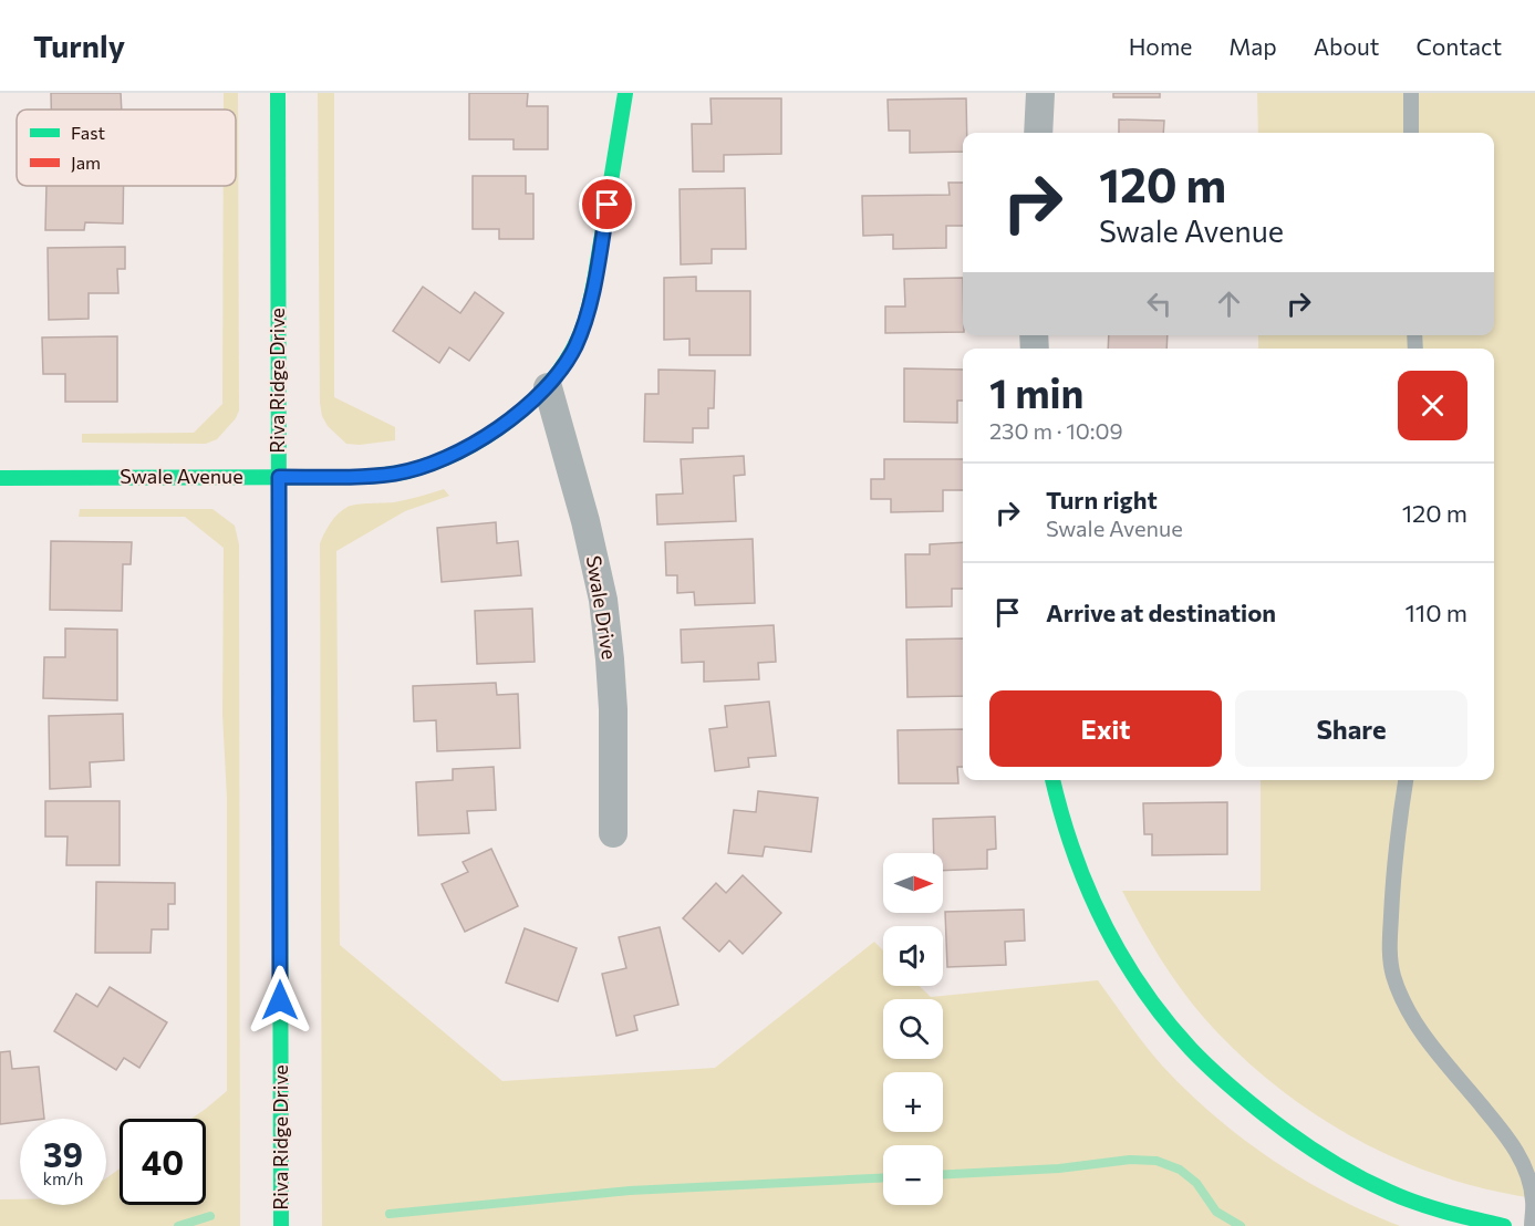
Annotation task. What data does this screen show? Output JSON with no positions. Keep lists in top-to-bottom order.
{
  "streets": {
    "street": ["Riva Ridge Drive", "Swale Avenue", "Swale Drive"]
  },
  "crossings": [
    ["Riva Ridge Drive", "Swale Avenue"],
    ["Swale Avenue", "Swale Drive"]
  ],
  "legend": ["Fast", "Jam"],
  "north": "right",
  "page": {
    "header": "Turnly",
    "nav": [
      "Home",
      "Map",
      "About",
      "Contact"
    ],
    "turn": ["120 m", "Swale Avenue"],
    "heading": ["1 min", "230 m · 10:09"],
    "list": [
      {
        "name": "Turn right",
        "note": "Swale Avenue",
        "value": "120 m"
      },
      {
        "name": "Arrive at destination",
        "value": "110 m"
      }
    ],
    "buttons": ["Exit", "Share"],
    "map_buttons": ["+", "−"],
    "speed": "39 km/h",
    "limit": "40"
  }
}
